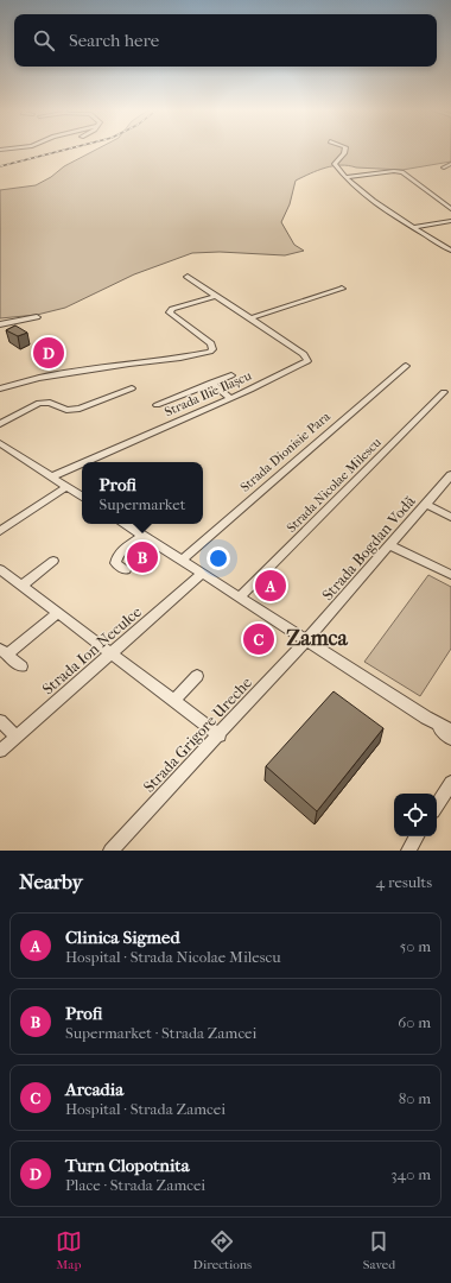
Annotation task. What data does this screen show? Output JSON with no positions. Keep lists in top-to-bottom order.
{
  "streets": {
    "street": [
      "Strada Ilie Ilașcu",
      "Strada Dionisie Para",
      "Strada Nicolae Milescu",
      "Strada Bogdan Vodă",
      "Strada Ion Neculce",
      "Strada Grigore Ureche"
    ]
  },
  "crossings": [
    ["Strada Bogdan Vodă", "Strada Grigore Ureche"]
  ],
  "districts": ["Zamca"],
  "page": {
    "search": "Search here",
    "pins": [
      "D",
      "B",
      "A",
      "C"
    ],
    "popup": ["Profi", "Supermarket"],
    "heading": ["Nearby", "4 results"],
    "list": [
      {
        "mark": "A",
        "name": "Clinica Sigmed",
        "note": "Hospital · Strada Nicolae Milescu",
        "value": "50 m"
      },
      {
        "mark": "B",
        "name": "Profi",
        "note": "Supermarket · Strada Zamcei",
        "value": "60 m"
      },
      {
        "mark": "C",
        "name": "Arcadia",
        "note": "Hospital · Strada Zamcei",
        "value": "80 m"
      },
      {
        "mark": "D",
        "name": "Turn Clopotnita",
        "note": "Place · Strada Zamcei",
        "value": "340 m"
      }
    ],
    "nav": ["Map", "Directions", "Saved"]
  }
}
